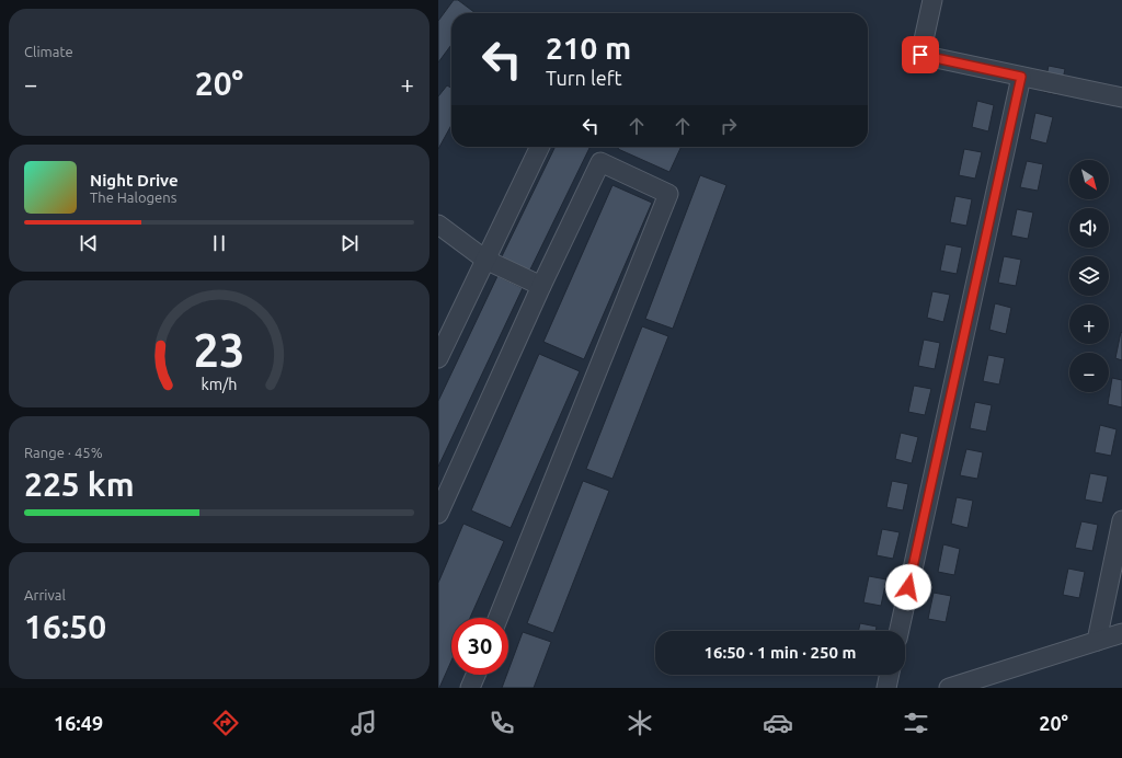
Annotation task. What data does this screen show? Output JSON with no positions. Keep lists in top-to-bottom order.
{
  "north": "bottom right",
  "page": {
    "tile": [
      "Climate",
      ["Range · 45%", "225 km"],
      ["Arrival", "16:50"]
    ],
    "turn": ["210 m", "Turn left"],
    "heat": ["−", "20°", "+"],
    "map_buttons": ["+", "−"],
    "song": ["Night Drive", "The Halogens"],
    "limit": "30",
    "trip": "16:50 · 1 min · 250 m",
    "tabs": ["16:49", "20°"],
    "gauge": ["23", "km/h"]
  }
}
